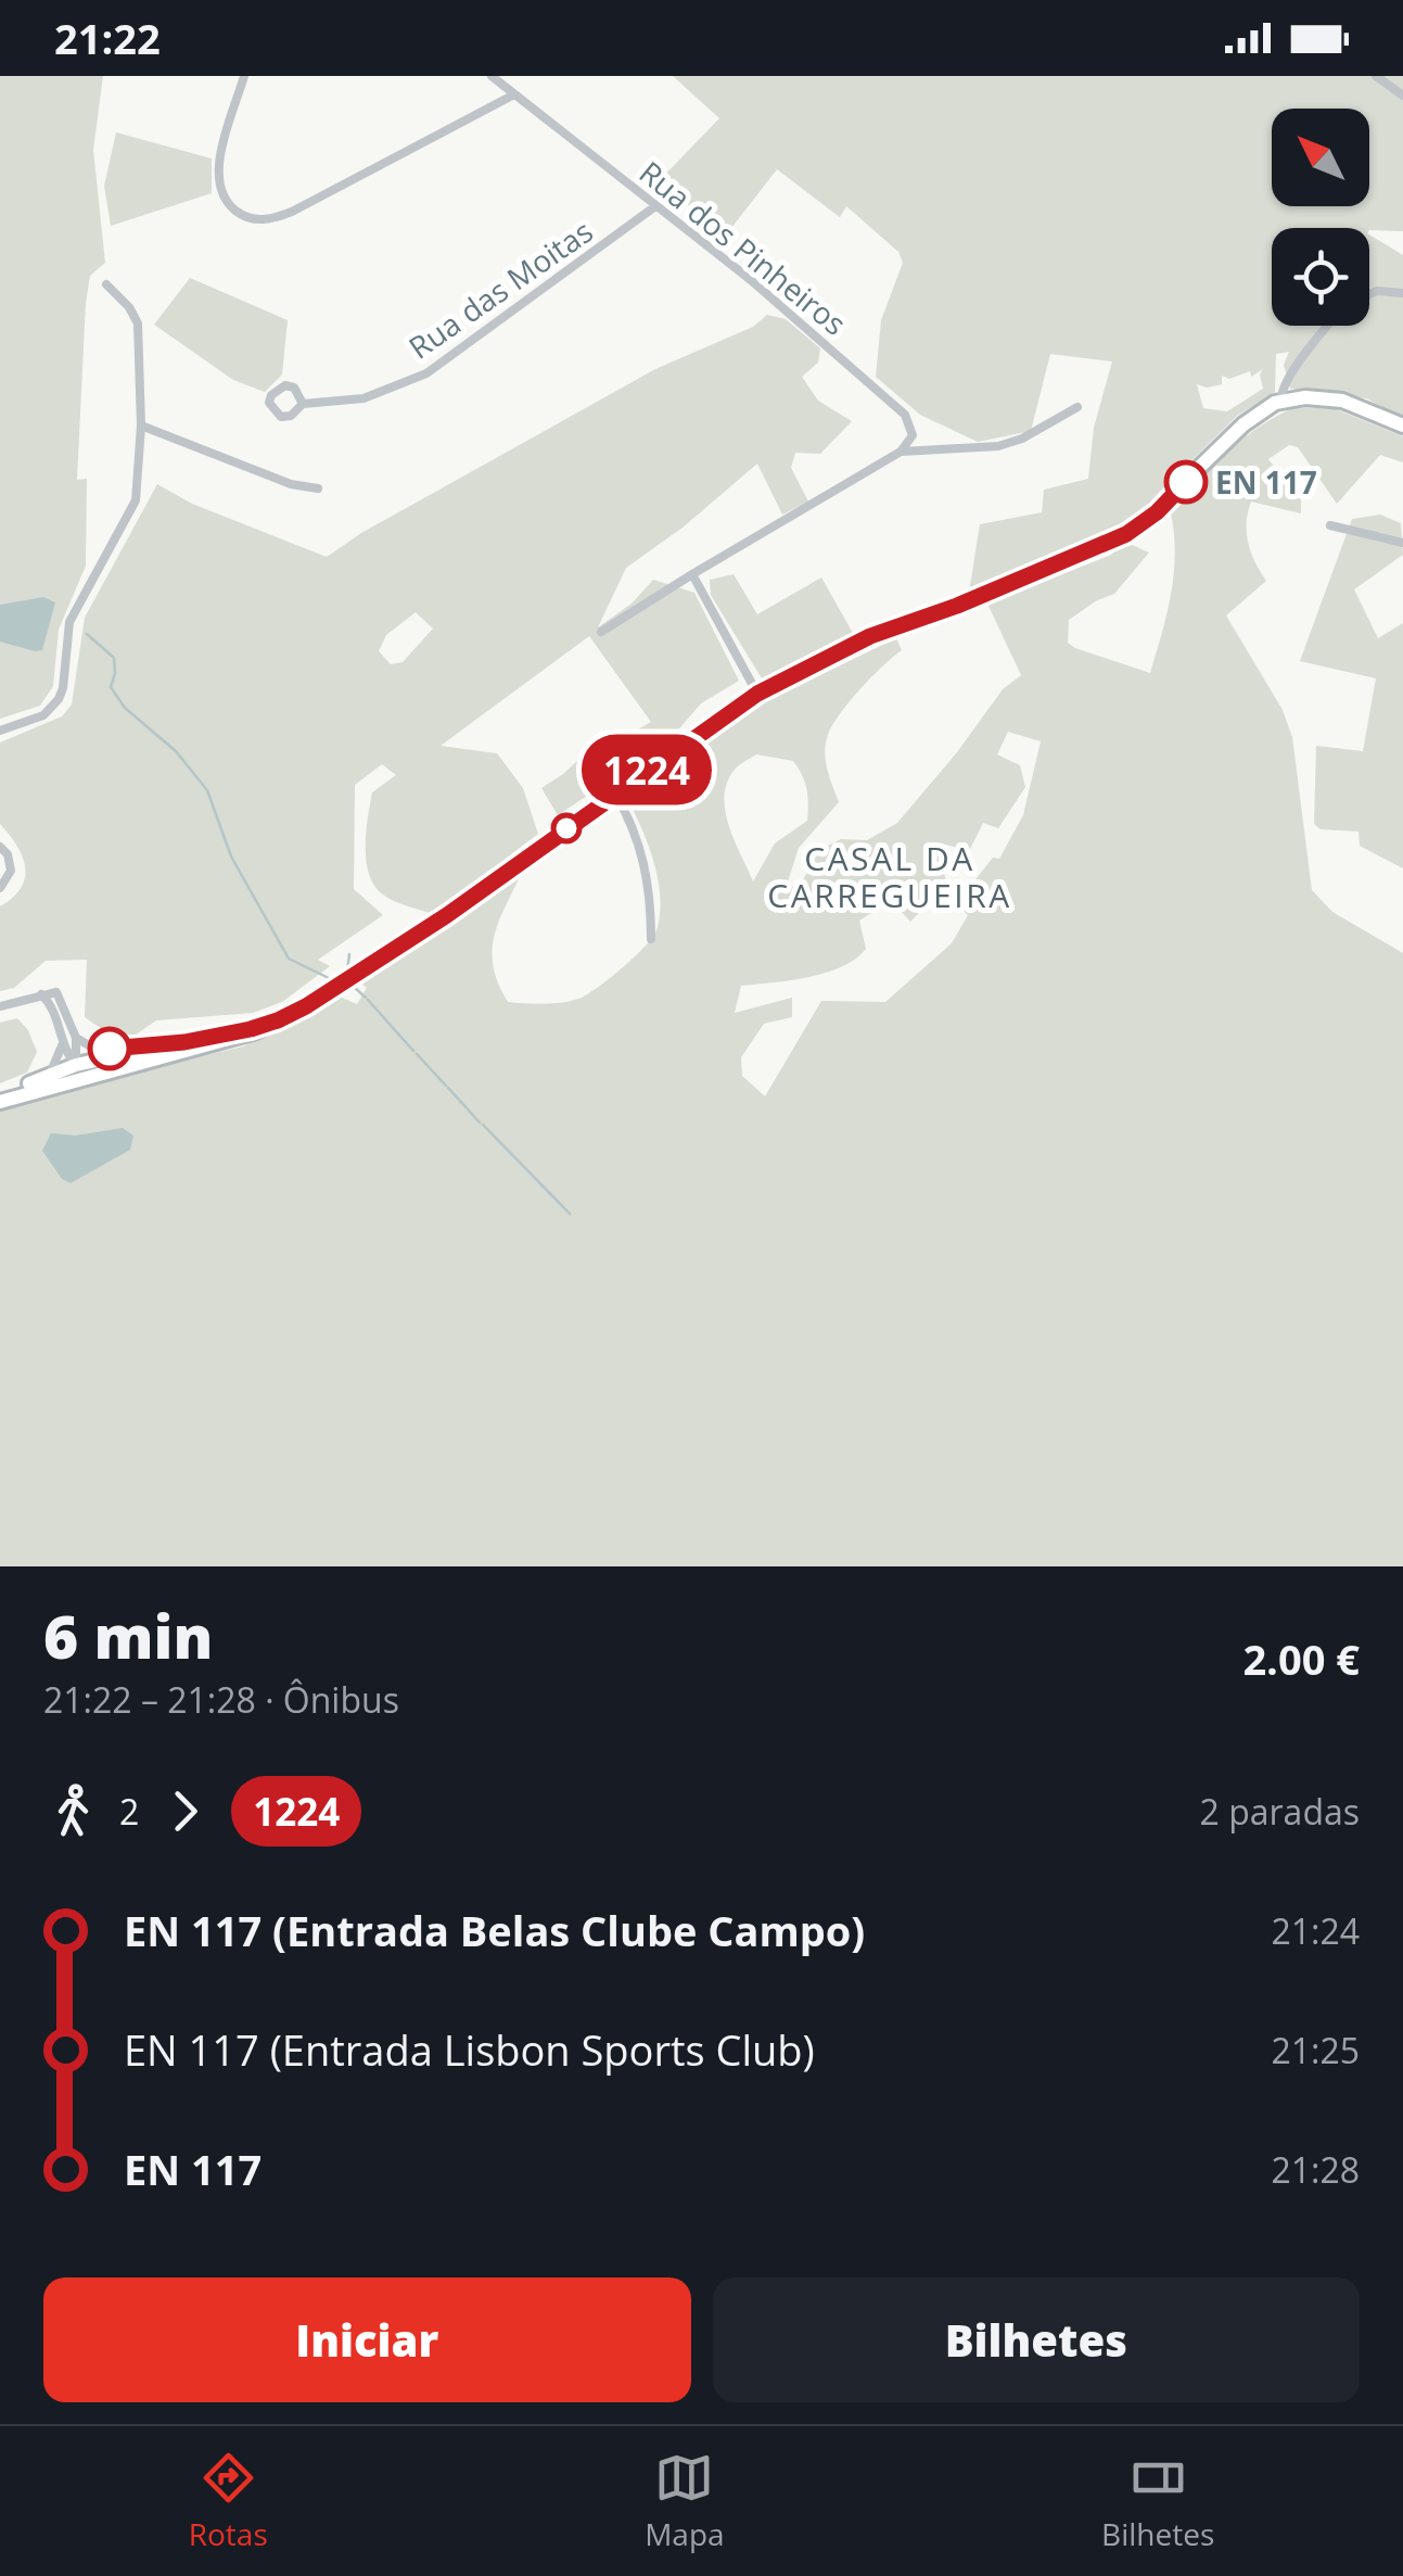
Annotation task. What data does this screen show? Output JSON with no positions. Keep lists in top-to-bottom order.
{
  "streets": {
    "street": ["Rua dos Pinheiros", "Rua das Moitas"]
  },
  "crossings": [
    ["Rua dos Pinheiros", "Rua das Moitas"]
  ],
  "districts": ["CASAL DA CARREGUEIRA"],
  "places": ["EN 117"],
  "lines": ["bus line 1224"],
  "north": "top left",
  "page": {
    "status": "21:22",
    "on_map": "1224",
    "heading": ["6 min", "21:22 – 21:28 · Ônibus", "2.00 €"],
    "legs": ["2", "1224", "2 paradas"],
    "list": [
      {
        "name": "EN 117 (Entrada Belas Clube Campo)",
        "value": "21:24"
      },
      {
        "name": "EN 117 (Entrada Lisbon Sports Club)",
        "value": "21:25"
      },
      {
        "name": "EN 117",
        "value": "21:28"
      }
    ],
    "buttons": ["Iniciar", "Bilhetes"],
    "tabs": ["Rotas", "Mapa", "Bilhetes"]
  }
}
